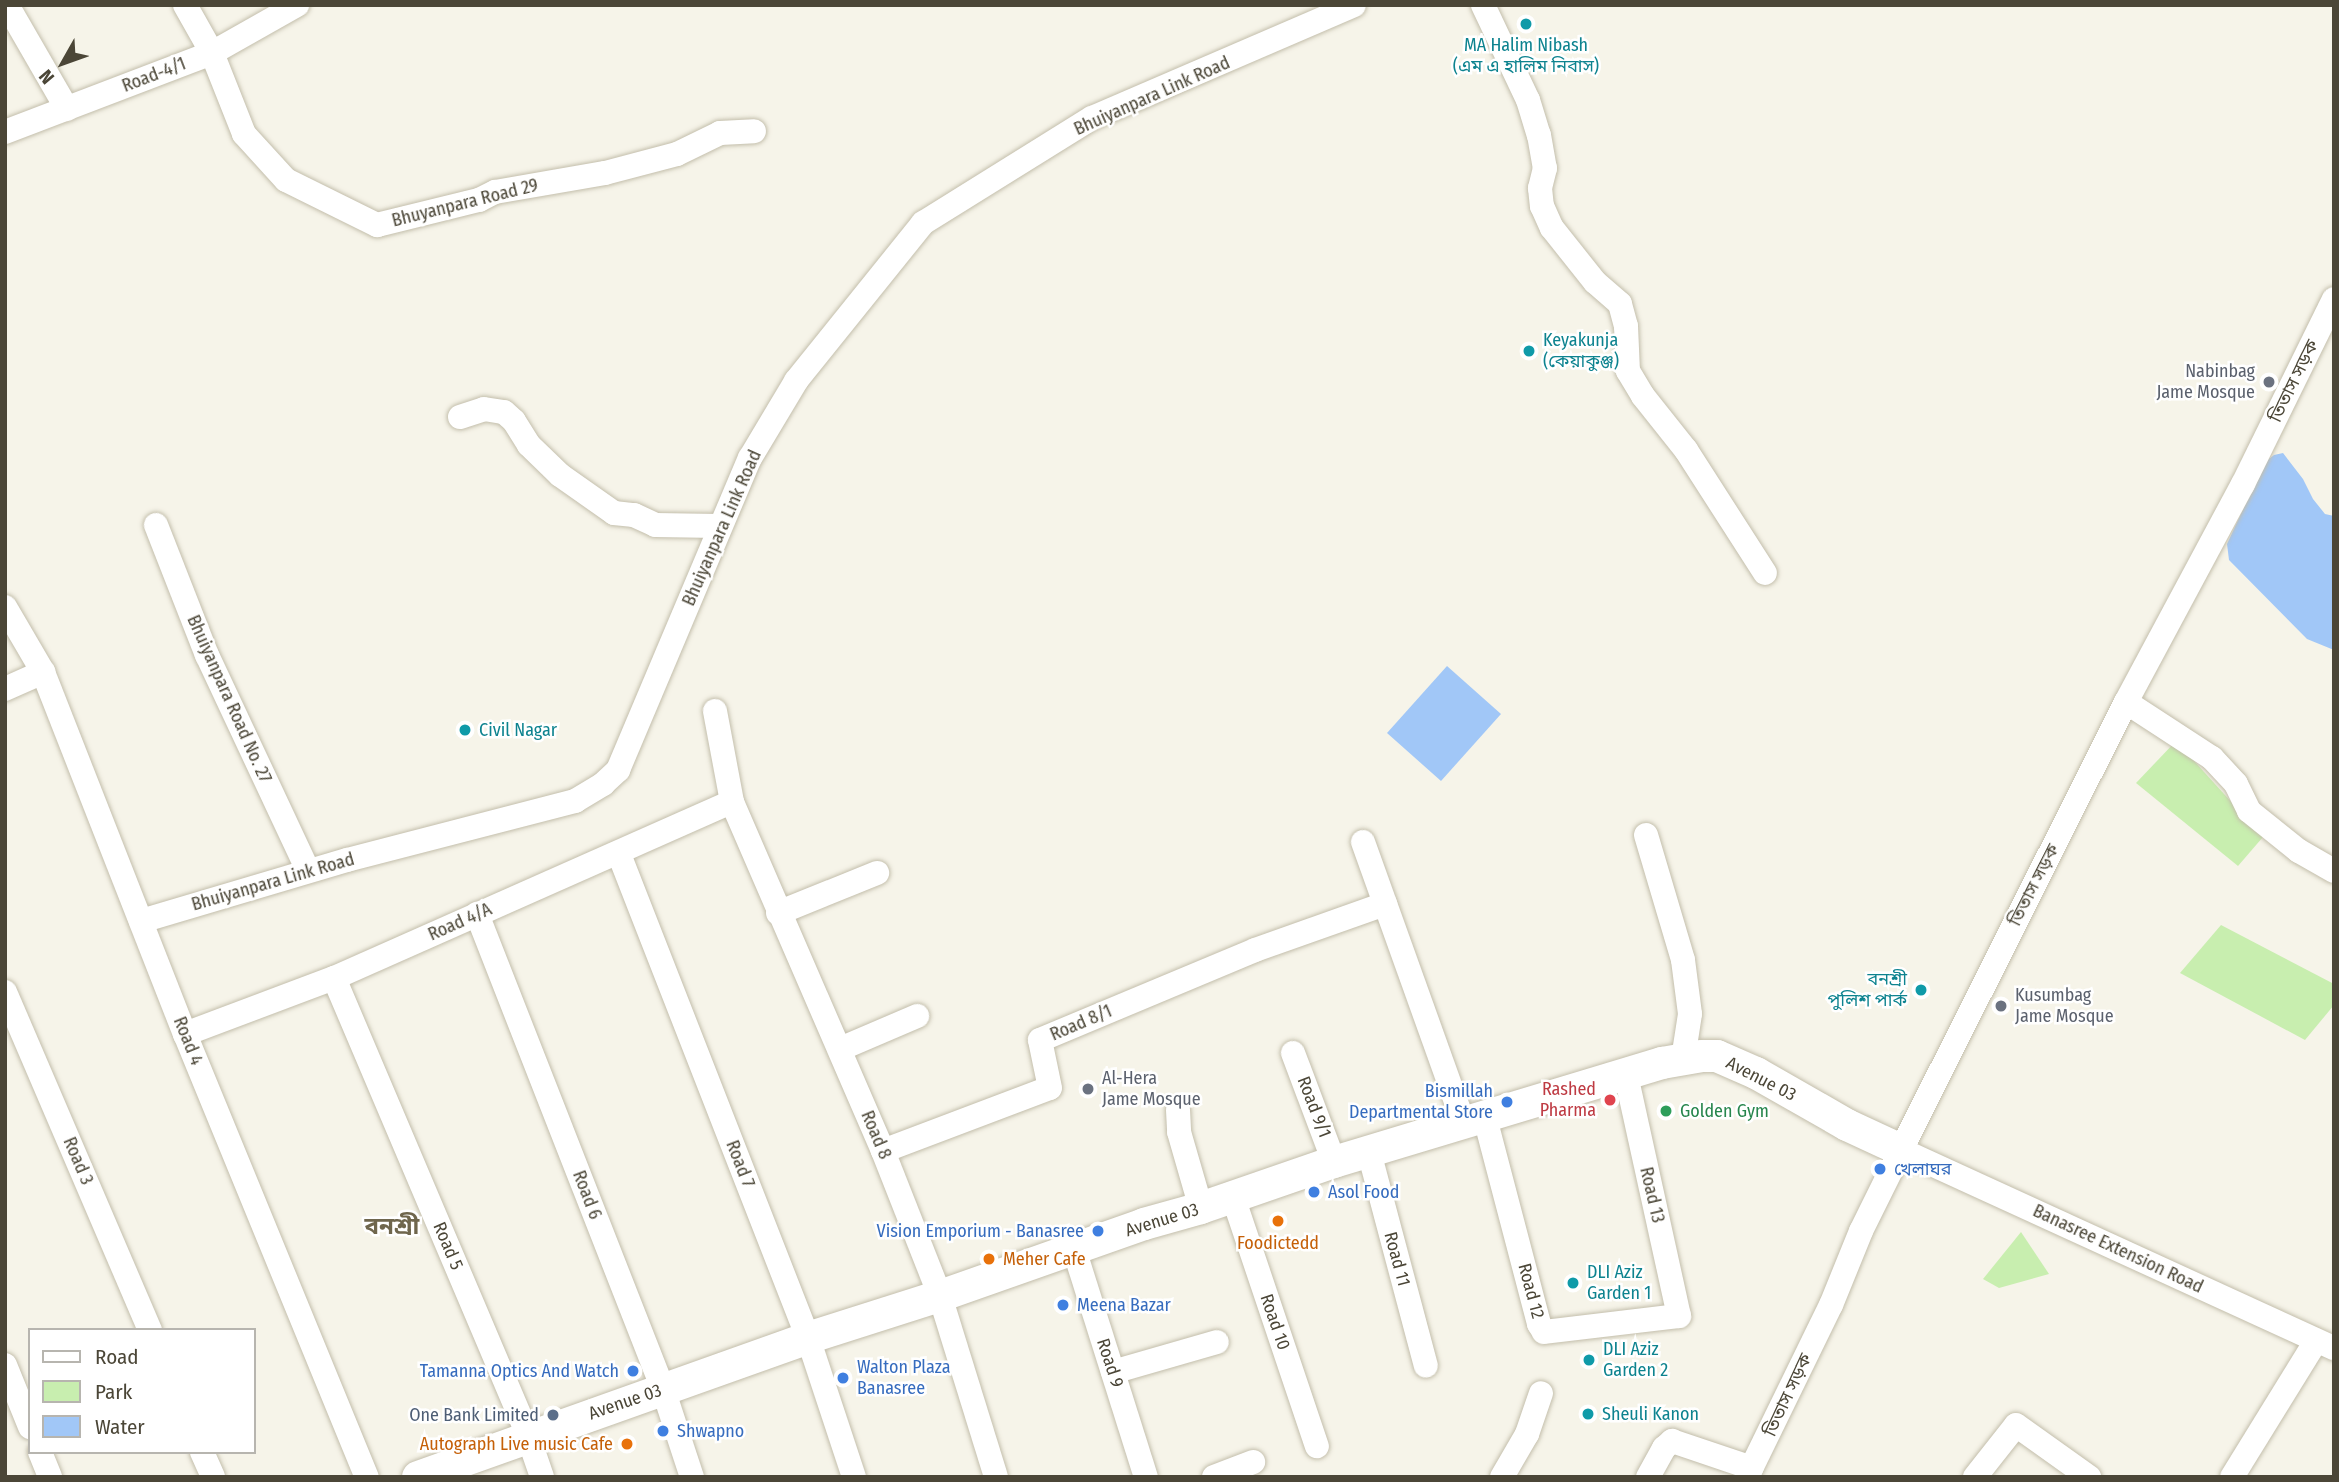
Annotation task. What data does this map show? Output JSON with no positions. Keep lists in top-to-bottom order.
{
  "streets": {
    "street": [
      "Road-4/1",
      "Bhuiyanpara Link Road",
      "Bhuyanpara Road 29",
      "তিতাস সড়ক",
      "Bhuiyanpara Road No. 27",
      "Road 4/A",
      "Road 8/1",
      "Road 4",
      "Avenue 03",
      "Road 9/1",
      "Road 8",
      "Road 3",
      "Road 7",
      "Road 6",
      "Road 13",
      "Road 5",
      "Banasree Extension Road",
      "Road 11",
      "Road 12",
      "Road 10",
      "Road 9"
    ]
  },
  "crossings": [
    ["Road-4/1", "Bhuyanpara Road 29"],
    ["Bhuiyanpara Link Road", "Bhuiyanpara Road No. 27"],
    ["Bhuiyanpara Link Road", "Road 4"],
    ["তিতাস সড়ক", "Avenue 03"],
    ["তিতাস সড়ক", "Banasree Extension Road"],
    ["Road 4/A", "Road 4"],
    ["Road 4/A", "Road 8"],
    ["Road 4/A", "Road 7"],
    ["Road 4/A", "Road 6"],
    ["Road 4/A", "Road 5"],
    ["Road 8/1", "Road 8"],
    ["Avenue 03", "Road 9/1"],
    ["Avenue 03", "Road 8"],
    ["Avenue 03", "Road 7"],
    ["Avenue 03", "Road 6"],
    ["Avenue 03", "Road 13"],
    ["Avenue 03", "Road 5"],
    ["Avenue 03", "Banasree Extension Road"],
    ["Avenue 03", "Road 11"],
    ["Avenue 03", "Road 12"],
    ["Avenue 03", "Road 10"],
    ["Avenue 03", "Road 9"],
    ["Road 13", "Road 12"]
  ],
  "districts": ["বনশ্রী"],
  "places": [
    "MA Halim Nibash (এম এ হালিম নিবাস)",
    "Keyakunja (কেয়াকুঞ্জ)",
    "Nabinbag Jame Mosque",
    "Civil Nagar",
    "বনশ্রী পুলিশ পার্ক",
    "Kusumbag Jame Mosque",
    "Al-Hera Jame Mosque",
    "Rashed Pharma",
    "Bismillah Departmental Store",
    "Golden Gym",
    "খেলাঘর",
    "Asol Food",
    "Foodictedd",
    "Vision Emporium - Banasree",
    "Meher Cafe",
    "DLI Aziz Garden 1",
    "Meena Bazar",
    "DLI Aziz Garden 2",
    "Tamanna Optics And Watch",
    "Walton Plaza Banasree",
    "Sheuli Kanon",
    "One Bank Limited",
    "Shwapno",
    "Autograph Live music Cafe"
  ],
  "legend": ["Road", "Park", "Water"],
  "north": "bottom left"
}
